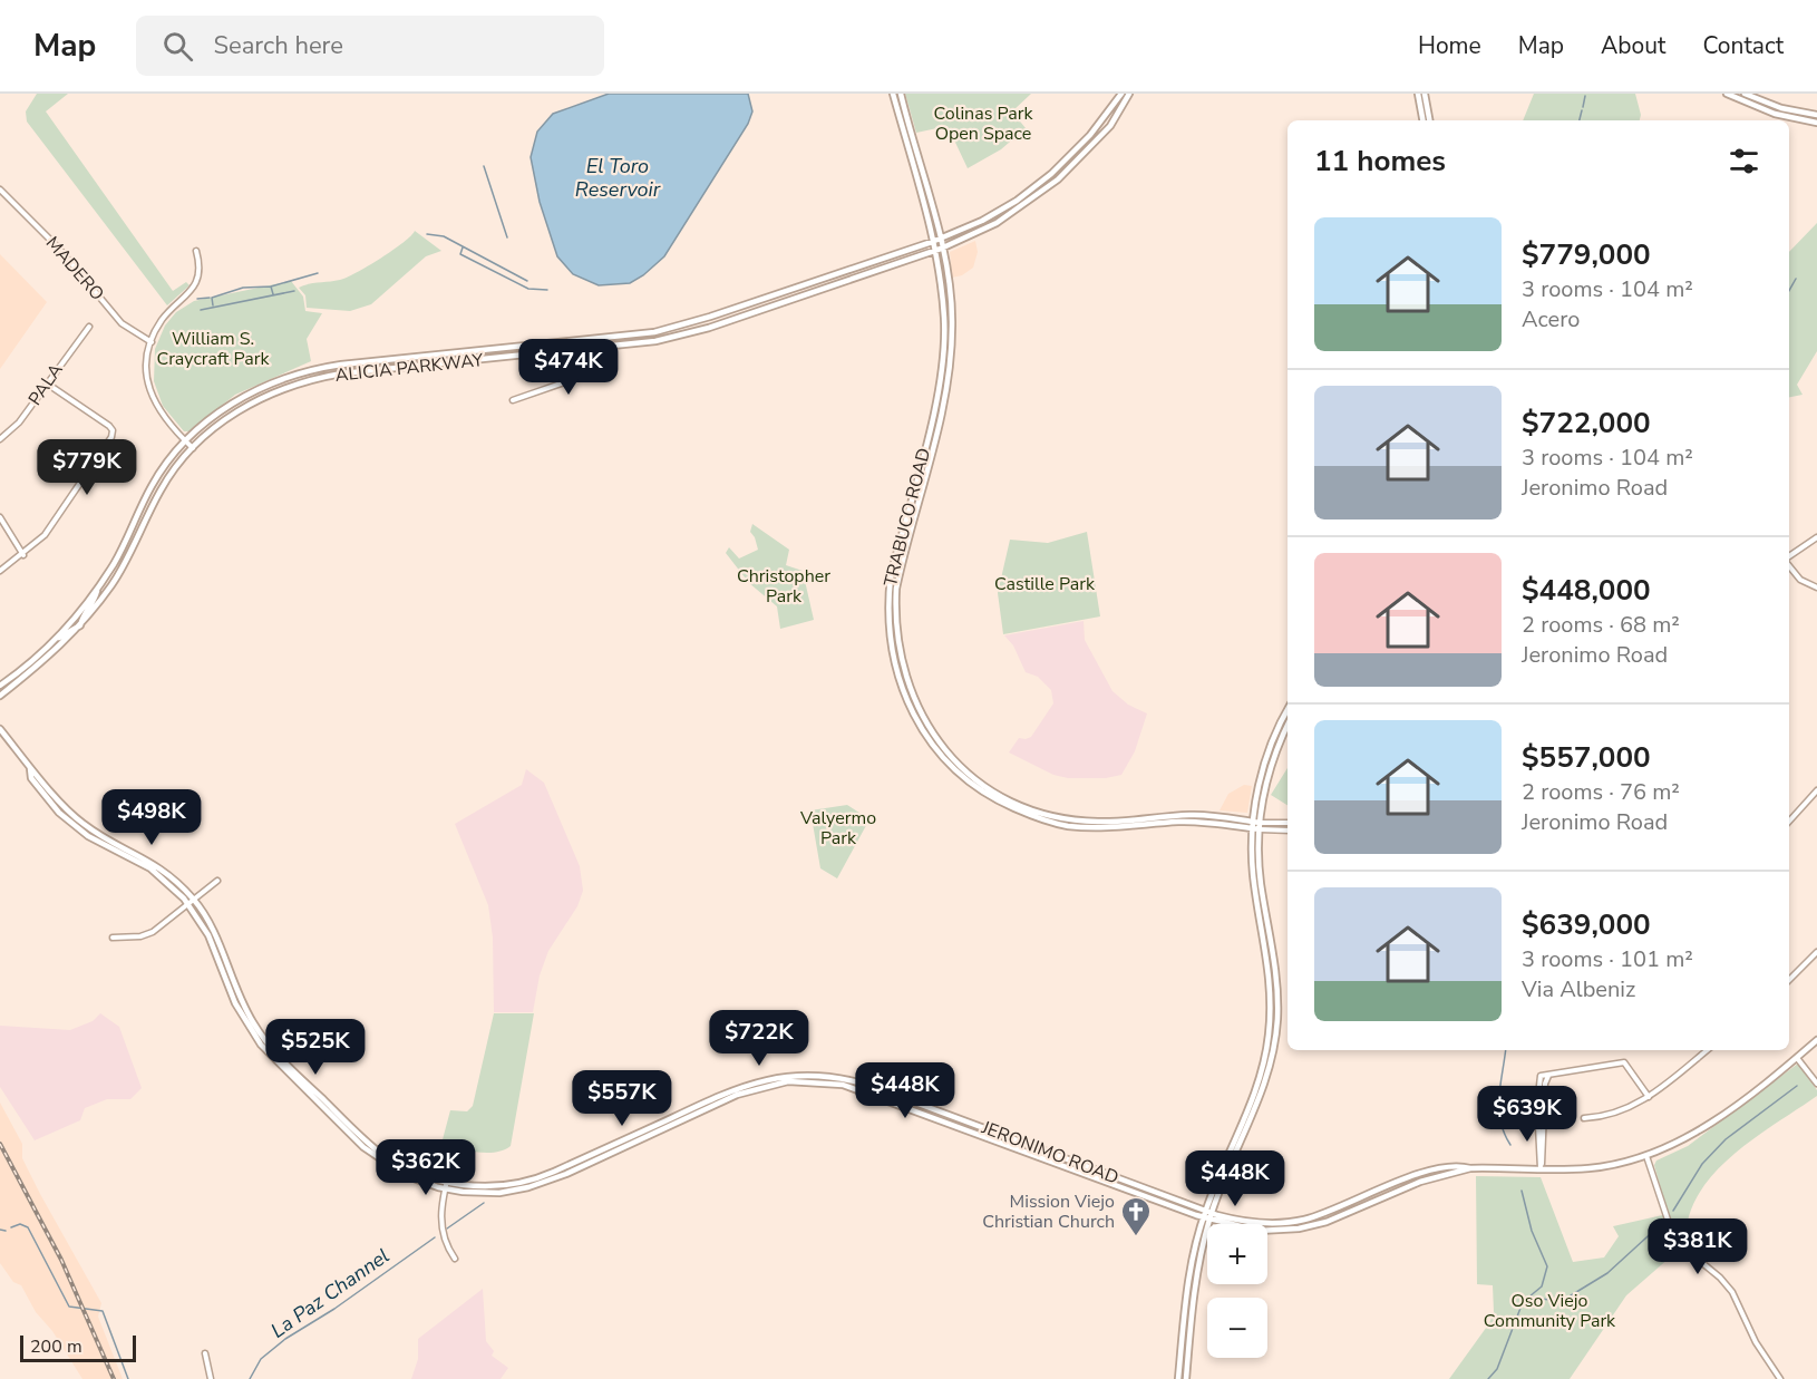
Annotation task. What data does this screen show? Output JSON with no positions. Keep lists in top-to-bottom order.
{
  "streets": {
    "main road": ["ALICIA PARKWAY", "TRABUCO ROAD", "JERONIMO ROAD"],
    "street": ["MADERO", "PALA"]
  },
  "crossings": [
    ["ALICIA PARKWAY", "TRABUCO ROAD"]
  ],
  "water": ["El Toro Reservoir", "La Paz Channel"],
  "parks": [
    "Colinas Park Open Space",
    "William S. Craycraft Park",
    "Christopher Park",
    "Castille Park",
    "Valyermo Park",
    "Oso Viejo Community Park"
  ],
  "places": {
    "church": ["Mission Viejo Christian Church"]
  },
  "scale_bar": "200 m",
  "page": {
    "header": "Map",
    "search": "Search here",
    "nav": [
      "Home",
      "Map",
      "About",
      "Contact"
    ],
    "heading": "11 homes",
    "list": [
      {
        "name": "$779,000",
        "note": "3 rooms · 104 m² · Acero"
      },
      {
        "name": "$722,000",
        "note": "3 rooms · 104 m² · Jeronimo Road"
      },
      {
        "name": "$448,000",
        "note": "2 rooms · 68 m² · Jeronimo Road"
      },
      {
        "name": "$557,000",
        "note": "2 rooms · 76 m² · Jeronimo Road"
      },
      {
        "name": "$639,000",
        "note": "3 rooms · 101 m² · Via Albeniz"
      }
    ],
    "price": [
      "$474K",
      "$779K",
      "$498K",
      "$722K",
      "$525K",
      "$448K",
      "$557K",
      "$639K",
      "$362K",
      "$448K",
      "$381K"
    ],
    "map_buttons": ["+", "−"],
    "scale": "200 m"
  }
}
